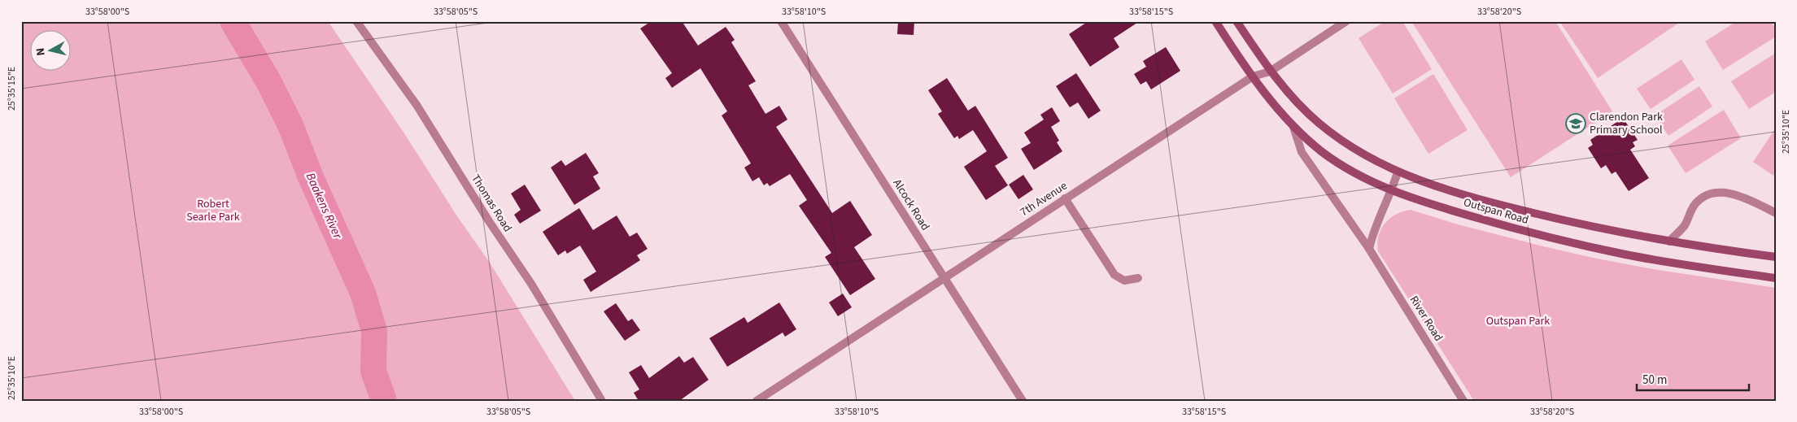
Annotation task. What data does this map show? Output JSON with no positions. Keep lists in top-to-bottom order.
{
  "streets": {
    "main road": ["Outspan Road"],
    "street": [
      "7th Avenue",
      "Thomas Road",
      "Alcock Road",
      "River Road"
    ]
  },
  "crossings": [
    ["7th Avenue", "Alcock Road"],
    ["7th Avenue", "Outspan Road"],
    ["Outspan Road", "River Road"]
  ],
  "water": ["Baakens River"],
  "parks": ["Robert Searle Park", "Outspan Park"],
  "places": {
    "school or university": ["Clarendon Park Primary School"]
  },
  "scale_bar": "50 m",
  "north": "left",
  "coordinates": [
    "33°58'00\"S",
    "33°58'05\"S",
    "33°58'10\"S",
    "33°58'15\"S",
    "33°58'20\"S",
    "25°35'15\"E",
    "25°35'10\"E"
  ]
}
